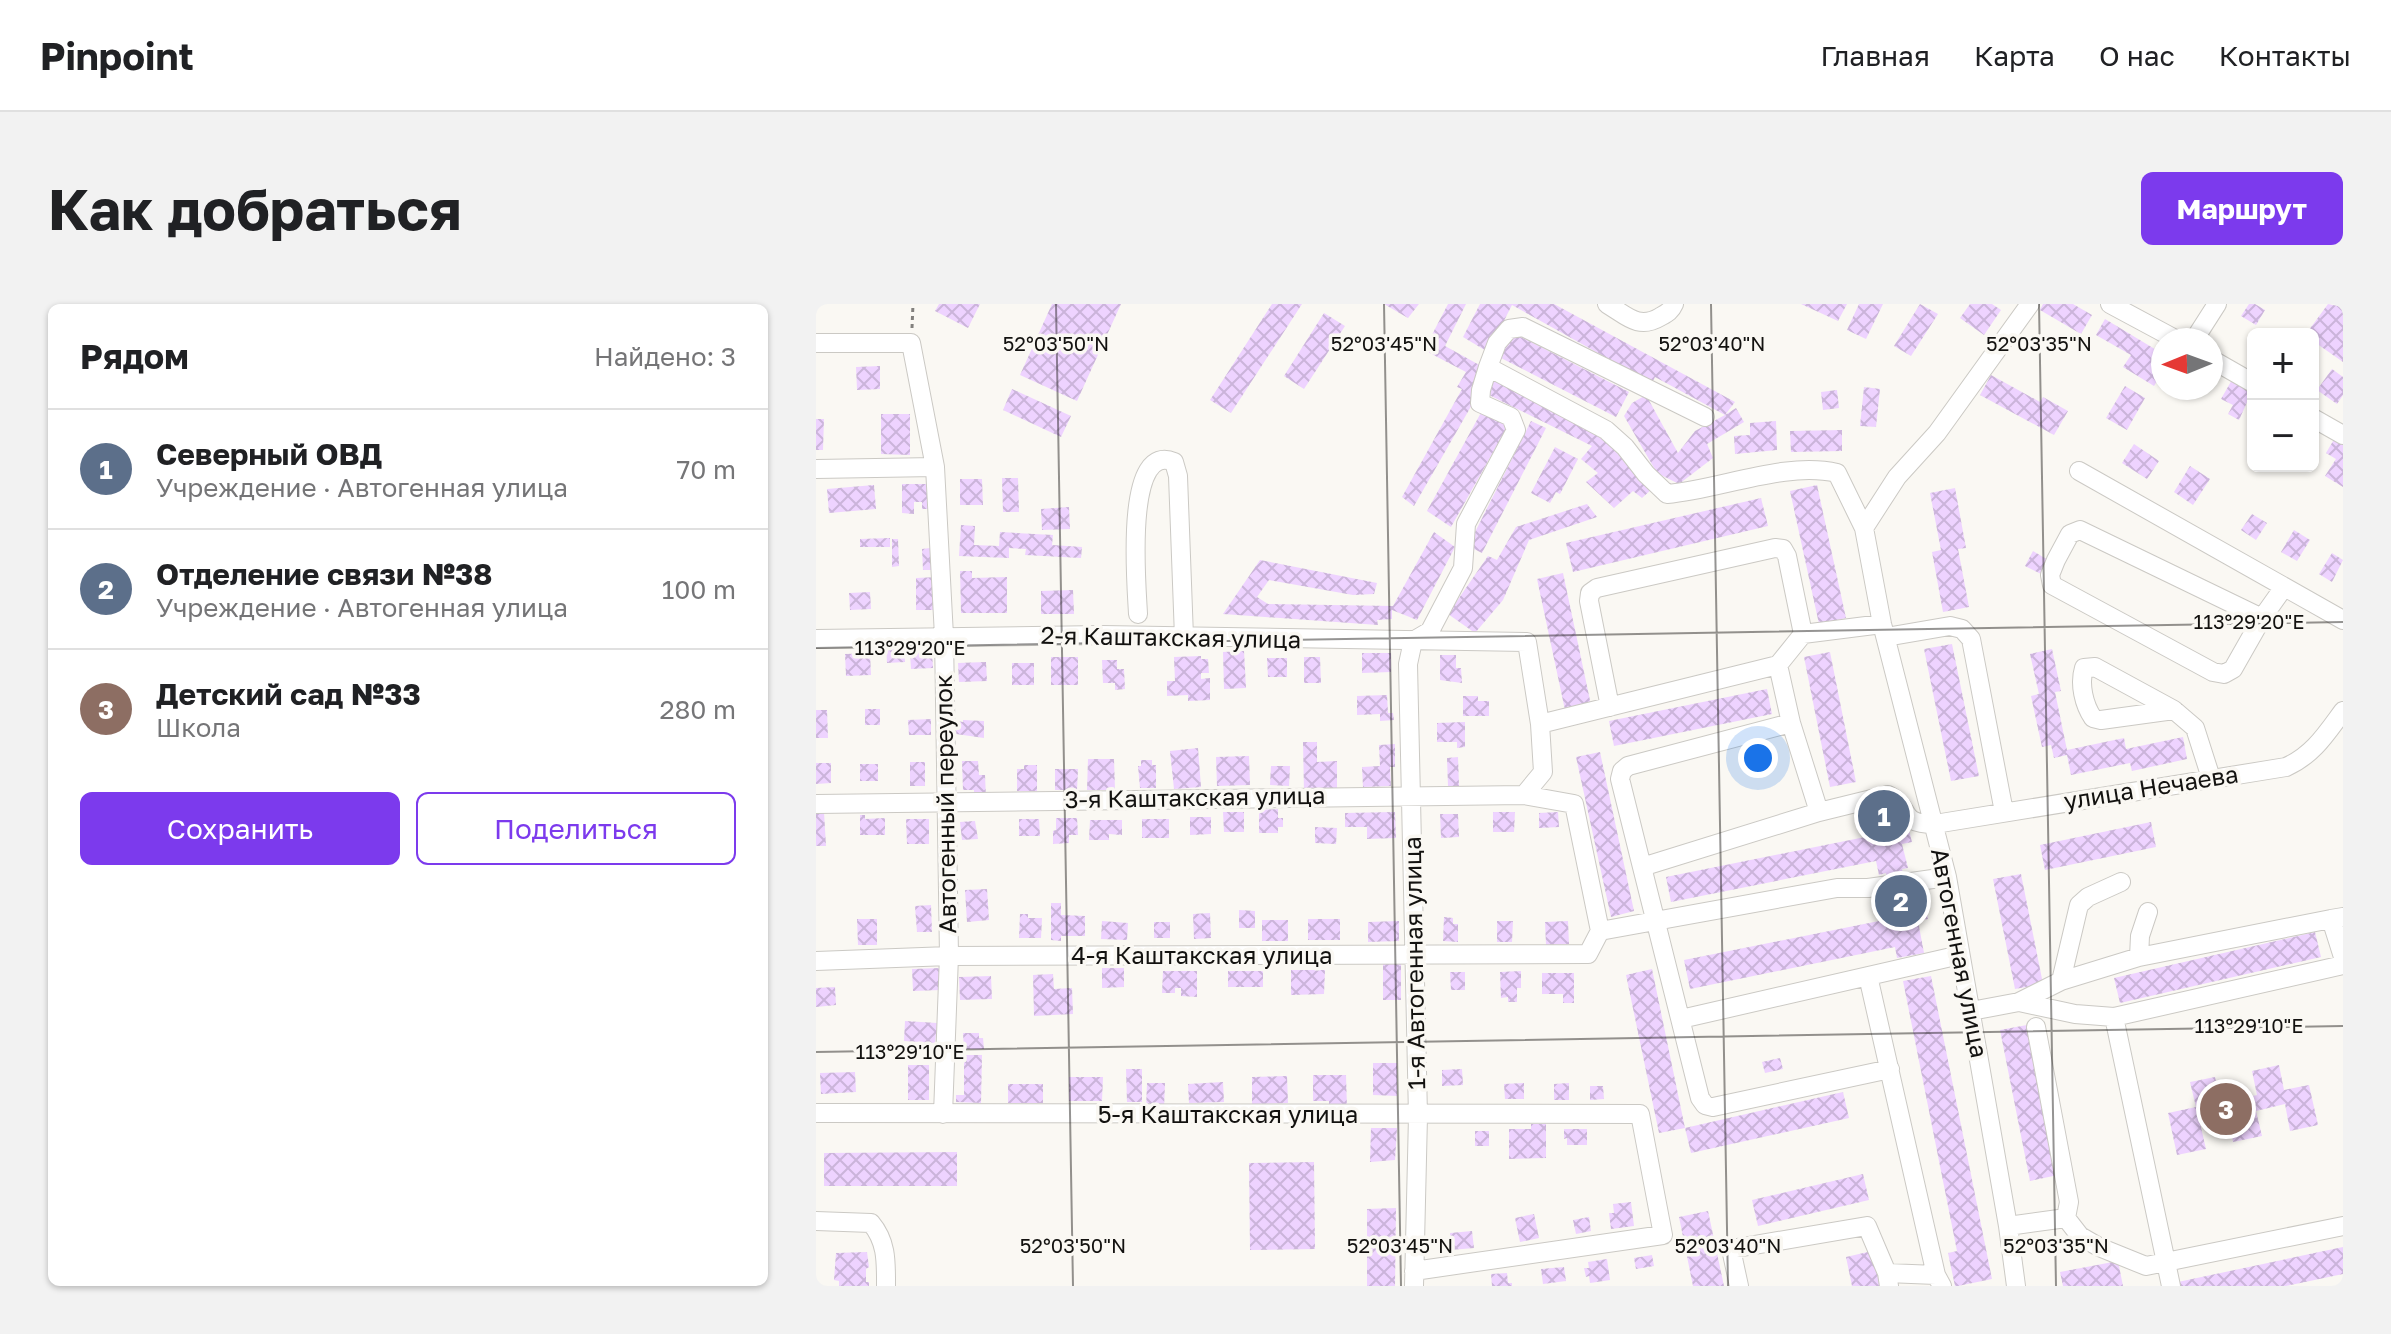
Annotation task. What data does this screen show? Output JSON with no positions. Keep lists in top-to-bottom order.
{
  "streets": {
    "street": [
      "2-я Каштакская улица",
      "улица Нечаева",
      "3-я Каштакская улица",
      "Автогенный переулок",
      "Автогенная улица",
      "4-я Каштакская улица",
      "1-я Автогенная улица",
      "5-я Каштакская улица"
    ]
  },
  "crossings": [
    ["2-я Каштакская улица", "Автогенный переулок"],
    ["2-я Каштакская улица", "1-я Автогенная улица"],
    ["улица Нечаева", "Автогенная улица"],
    ["3-я Каштакская улица", "Автогенный переулок"],
    ["3-я Каштакская улица", "4-я Каштакская улица"],
    ["3-я Каштакская улица", "1-я Автогенная улица"],
    ["Автогенный переулок", "4-я Каштакская улица"],
    ["Автогенный переулок", "5-я Каштакская улица"],
    ["4-я Каштакская улица", "1-я Автогенная улица"],
    ["1-я Автогенная улица", "5-я Каштакская улица"]
  ],
  "north": "left",
  "page": {
    "header": "Pinpoint",
    "nav": [
      "Главная",
      "Карта",
      "О нас",
      "Контакты"
    ],
    "buttons": [
      "Маршрут",
      ["Сохранить", "Поделиться"]
    ],
    "title": "Как добраться",
    "heading": ["Рядом", "Найдено: 3"],
    "map_buttons": ["+", "−"],
    "list": [
      {
        "mark": "1",
        "name": "Северный ОВД",
        "note": "Учреждение · Автогенная улица",
        "value": "70 m"
      },
      {
        "mark": "2",
        "name": "Отделение связи №38",
        "note": "Учреждение · Автогенная улица",
        "value": "100 m"
      },
      {
        "mark": "3",
        "name": "Детский сад №33",
        "note": "Школа",
        "value": "280 m"
      }
    ],
    "pins": ["1", "2", "3"]
  },
  "coordinates": [
    "52°03'50\"N",
    "52°03'45\"N",
    "52°03'40\"N",
    "52°03'35\"N",
    "113°29'20\"E",
    "113°29'10\"E"
  ]
}
